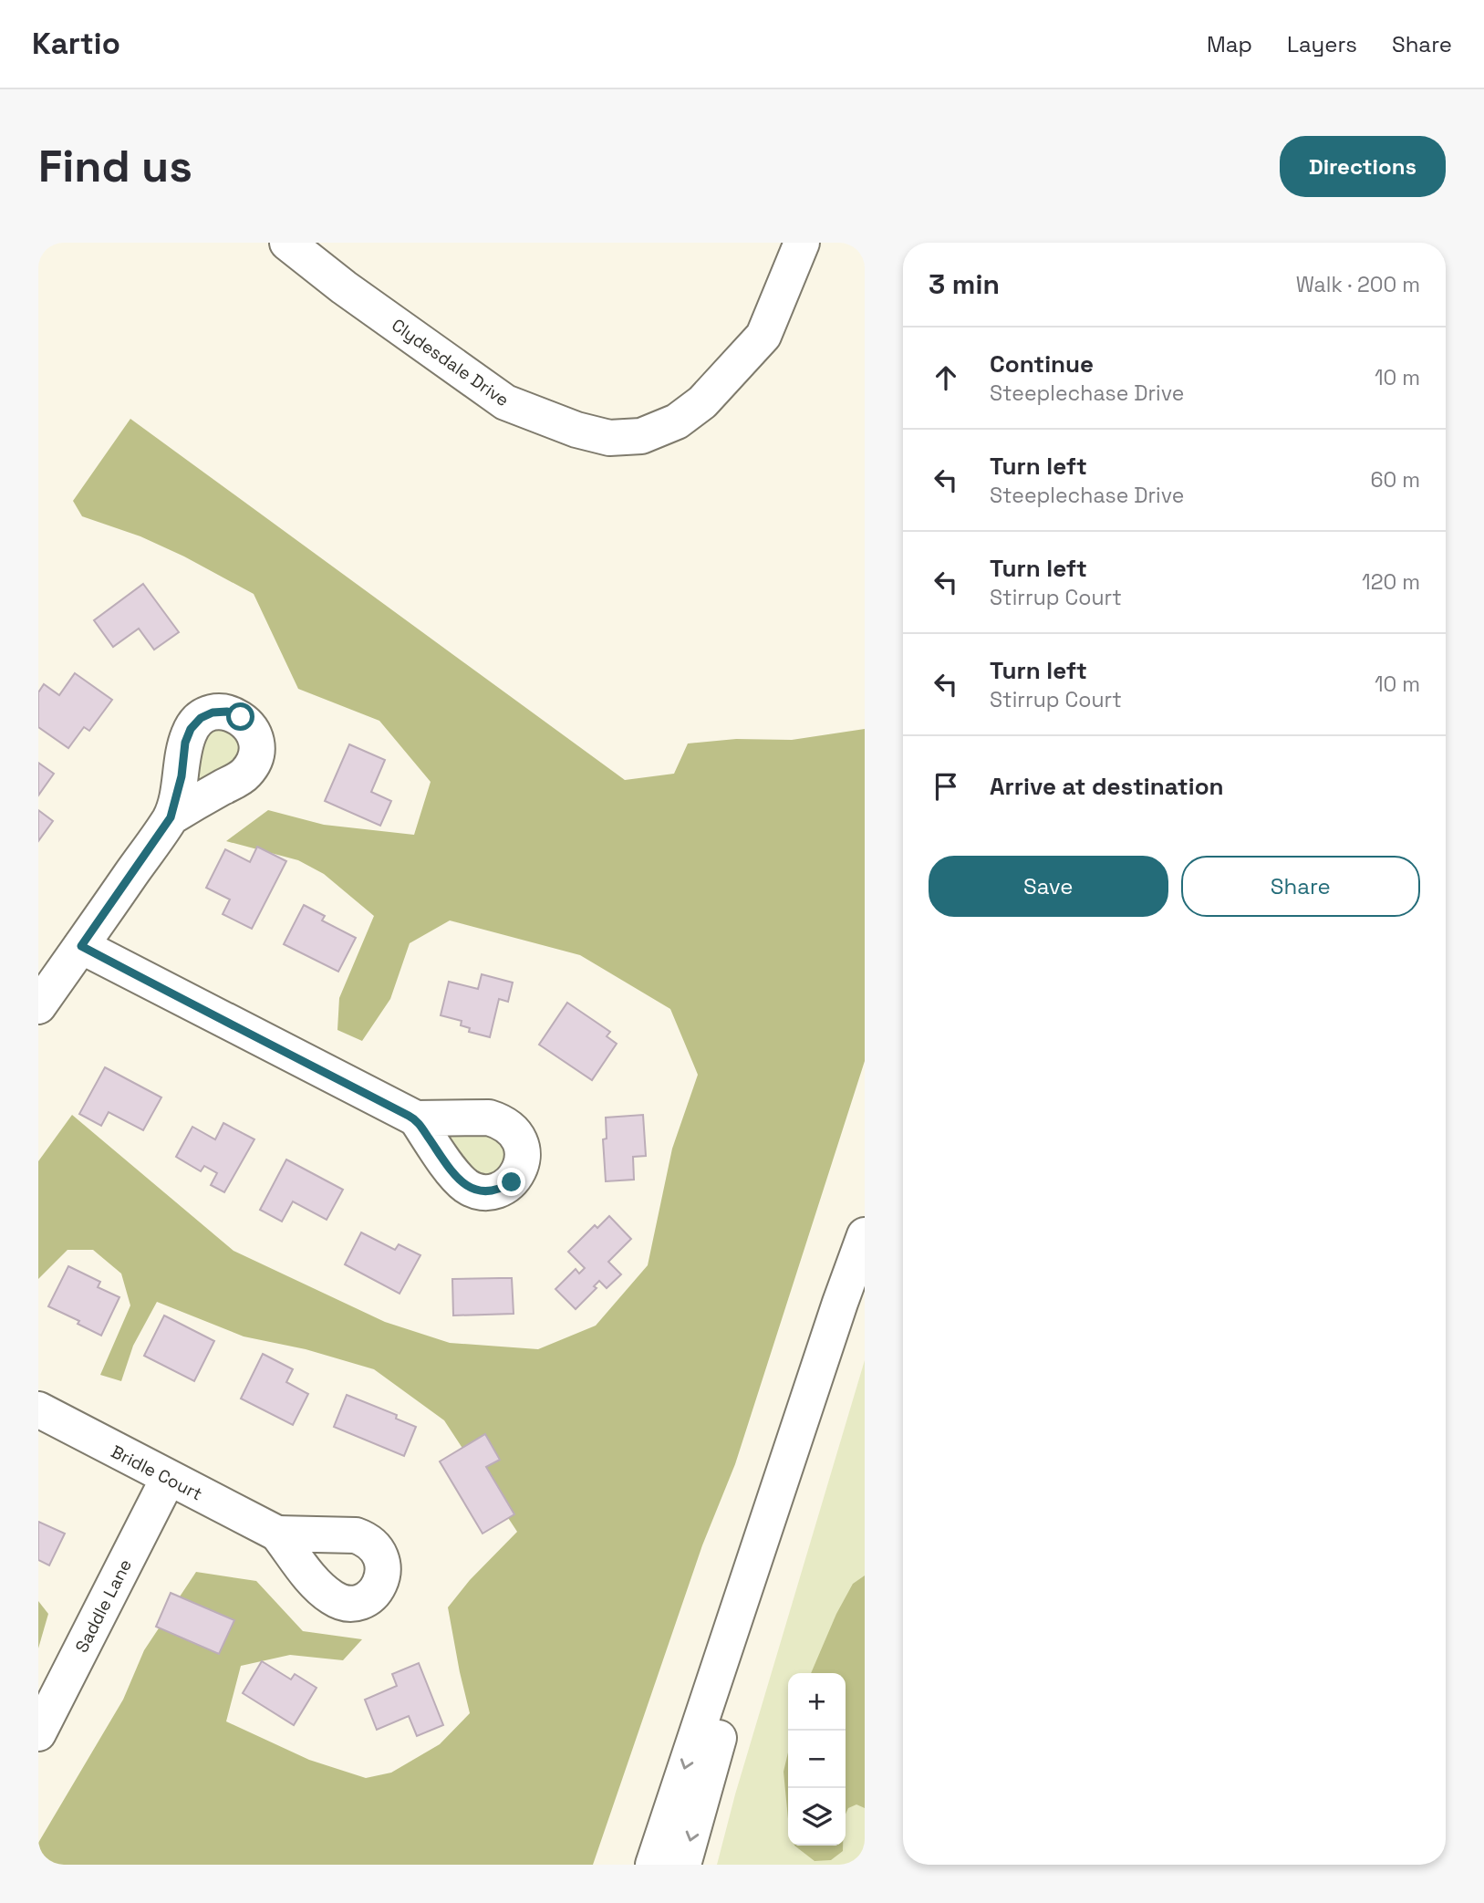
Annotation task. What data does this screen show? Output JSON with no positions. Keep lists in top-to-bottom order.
{
  "streets": {
    "main road": ["Clydesdale Drive", "Bridle Court", "Saddle Lane"]
  },
  "crossings": [
    ["Bridle Court", "Saddle Lane"]
  ],
  "page": {
    "header": "Kartio",
    "nav": ["Map", "Layers", "Share"],
    "buttons": [
      "Directions",
      ["Save", "Share"]
    ],
    "title": "Find us",
    "heading": ["3 min", "Walk · 200 m"],
    "list": [
      ["Continue", "Steeplechase Drive", "10 m"],
      ["Turn left", "Steeplechase Drive", "60 m"],
      ["Turn left", "Stirrup Court", "120 m"],
      ["Turn left", "Stirrup Court", "10 m"],
      "Arrive at destination"
    ],
    "map_buttons": ["+", "−"]
  }
}
